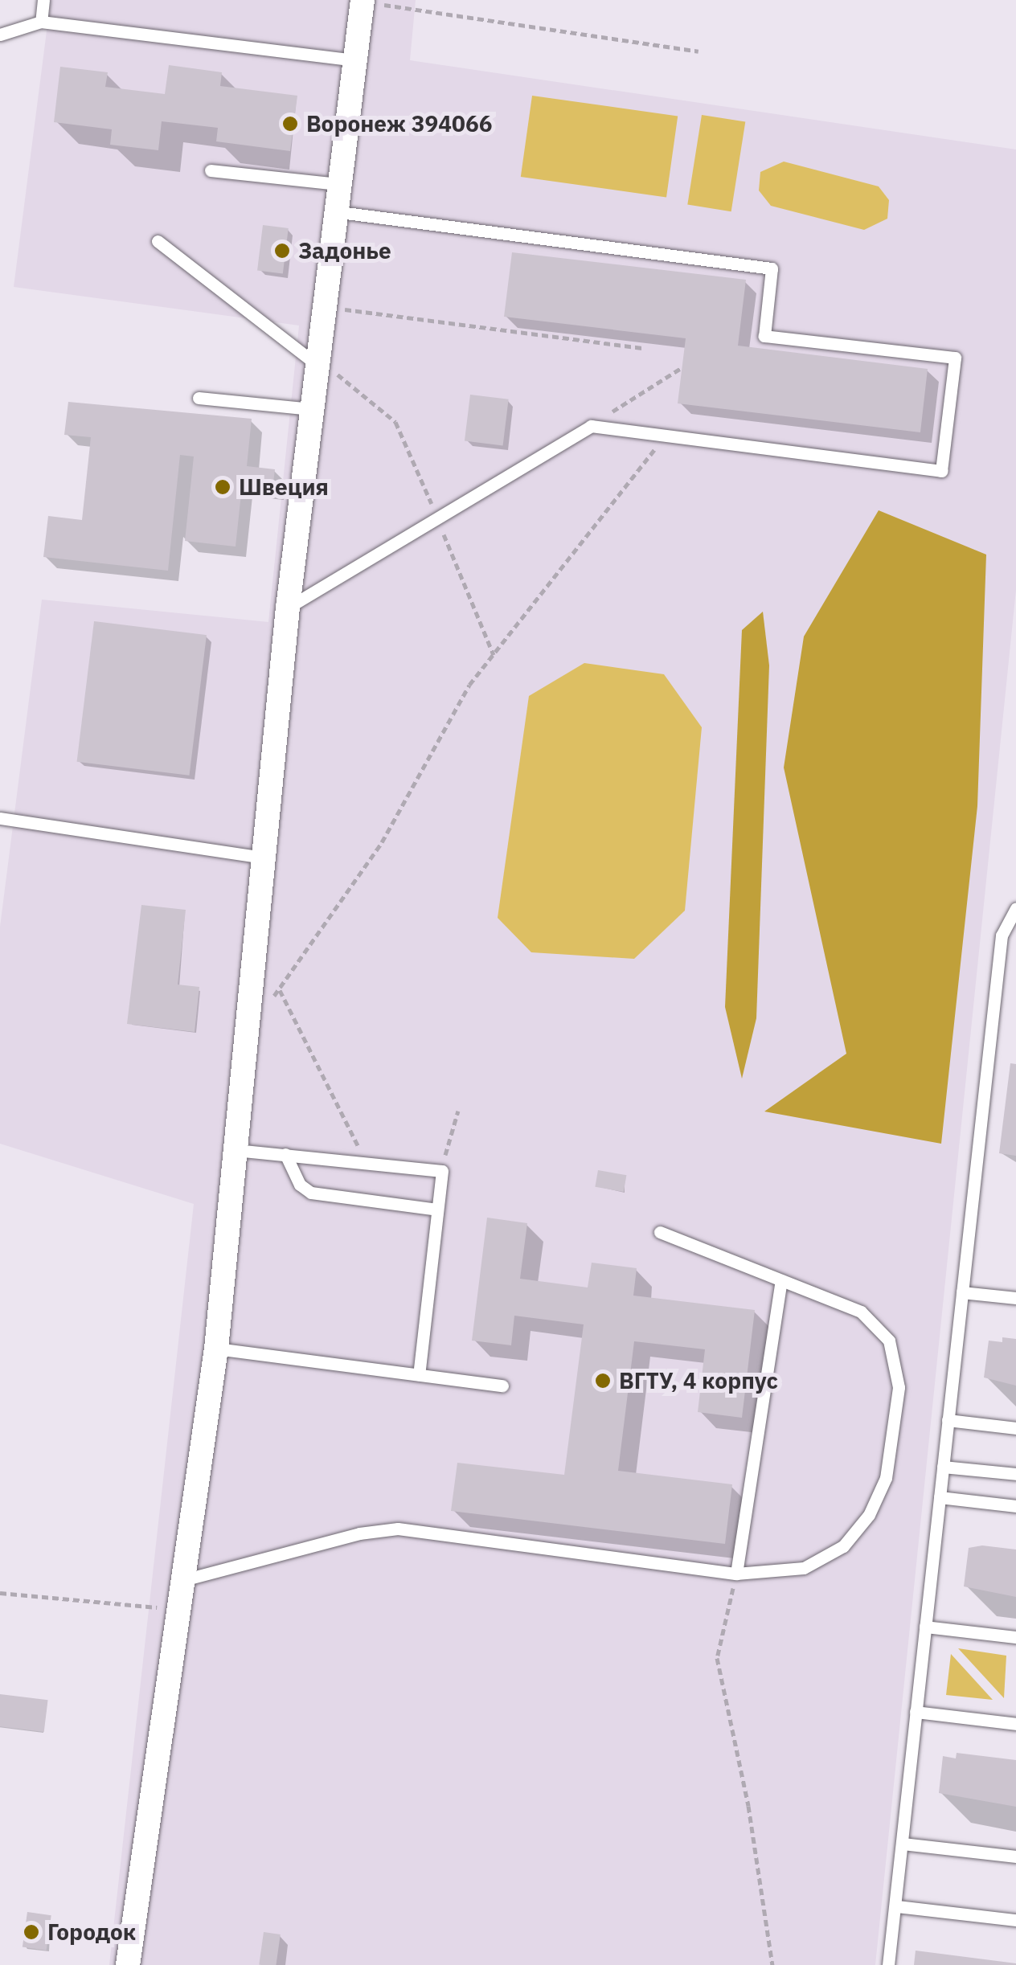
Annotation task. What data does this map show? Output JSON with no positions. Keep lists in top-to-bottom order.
{
  "places": [
    "Воронеж 394066",
    "Задонье",
    "Швеция",
    "ВГТУ, 4 корпус",
    "Городок"
  ]
}
